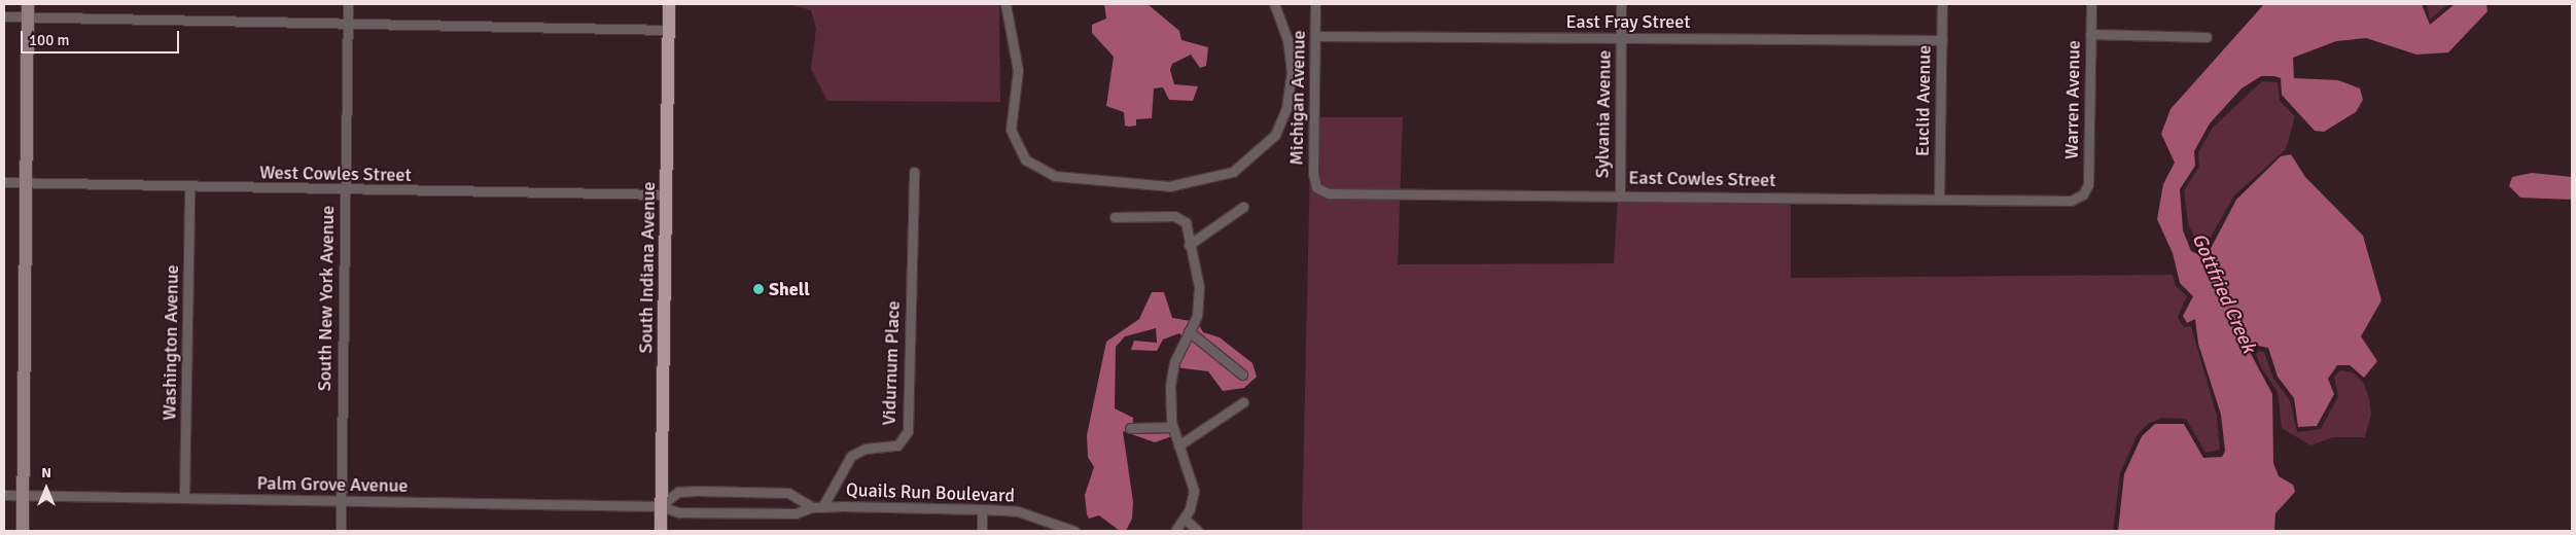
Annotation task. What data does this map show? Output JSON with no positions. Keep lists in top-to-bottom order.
{
  "streets": {
    "main road": ["South Indiana Avenue"],
    "street": [
      "East Fray Street",
      "Michigan Avenue",
      "Warren Avenue",
      "Euclid Avenue",
      "Sylvania Avenue",
      "West Cowles Street",
      "East Cowles Street",
      "South New York Avenue",
      "Washington Avenue",
      "Vidurnum Place",
      "Palm Grove Avenue",
      "Quails Run Boulevard"
    ]
  },
  "crossings": [
    ["East Fray Street", "Michigan Avenue"],
    ["East Fray Street", "Euclid Avenue"],
    ["East Fray Street", "Sylvania Avenue"],
    ["Michigan Avenue", "East Cowles Street"],
    ["Warren Avenue", "East Cowles Street"],
    ["Euclid Avenue", "East Cowles Street"],
    ["Sylvania Avenue", "East Cowles Street"],
    ["West Cowles Street", "South Indiana Avenue"],
    ["West Cowles Street", "South New York Avenue"],
    ["West Cowles Street", "Washington Avenue"],
    ["South Indiana Avenue", "Palm Grove Avenue"],
    ["South Indiana Avenue", "Quails Run Boulevard"],
    ["South New York Avenue", "Palm Grove Avenue"],
    ["Washington Avenue", "Palm Grove Avenue"],
    ["Vidurnum Place", "Quails Run Boulevard"],
    ["Palm Grove Avenue", "Quails Run Boulevard"]
  ],
  "water": ["Gottfried Creek"],
  "places": ["Shell"],
  "scale_bar": "100 m",
  "north": "top"
}
